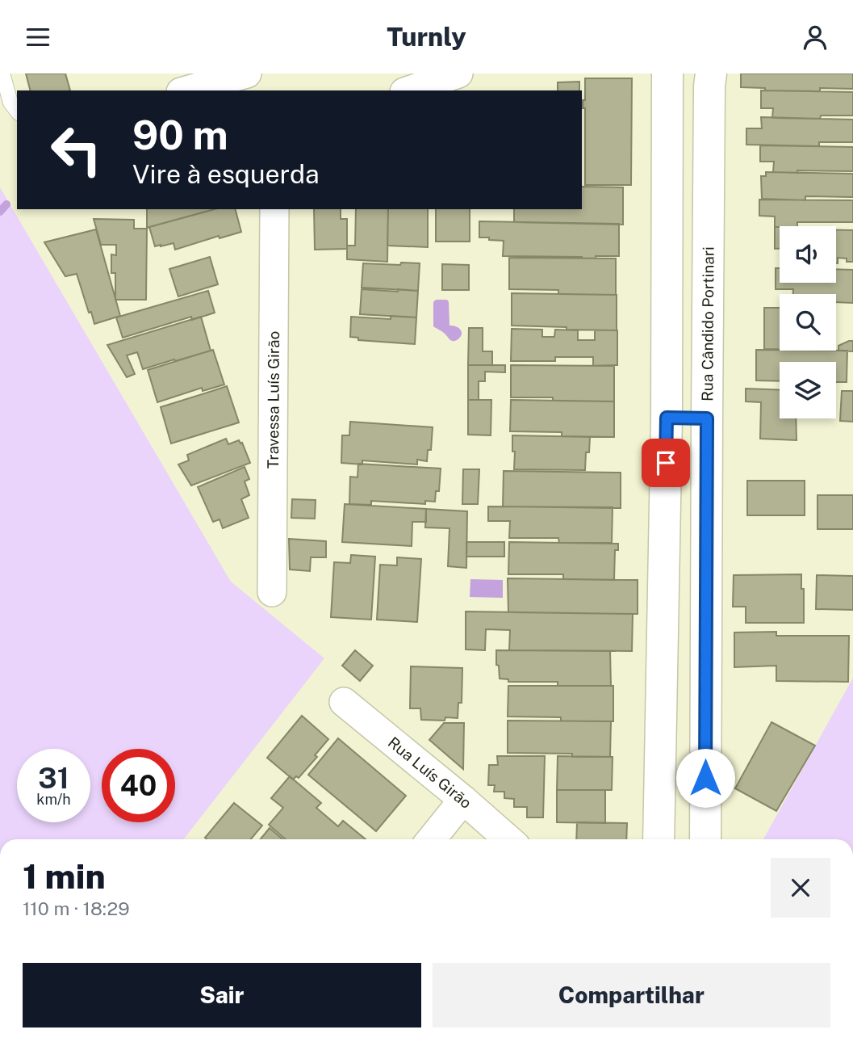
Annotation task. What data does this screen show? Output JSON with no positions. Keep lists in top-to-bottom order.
{
  "streets": {
    "street": ["Rua Cândido Portinari", "Travessa Luís Girão", "Rua Luís Girão"]
  },
  "page": {
    "header": "Turnly",
    "turn": ["90 m", "Vire à esquerda"],
    "speed": "31 km/h",
    "limit": "40",
    "heading": ["1 min", "110 m · 18:29"],
    "buttons": ["Sair", "Compartilhar"]
  }
}
